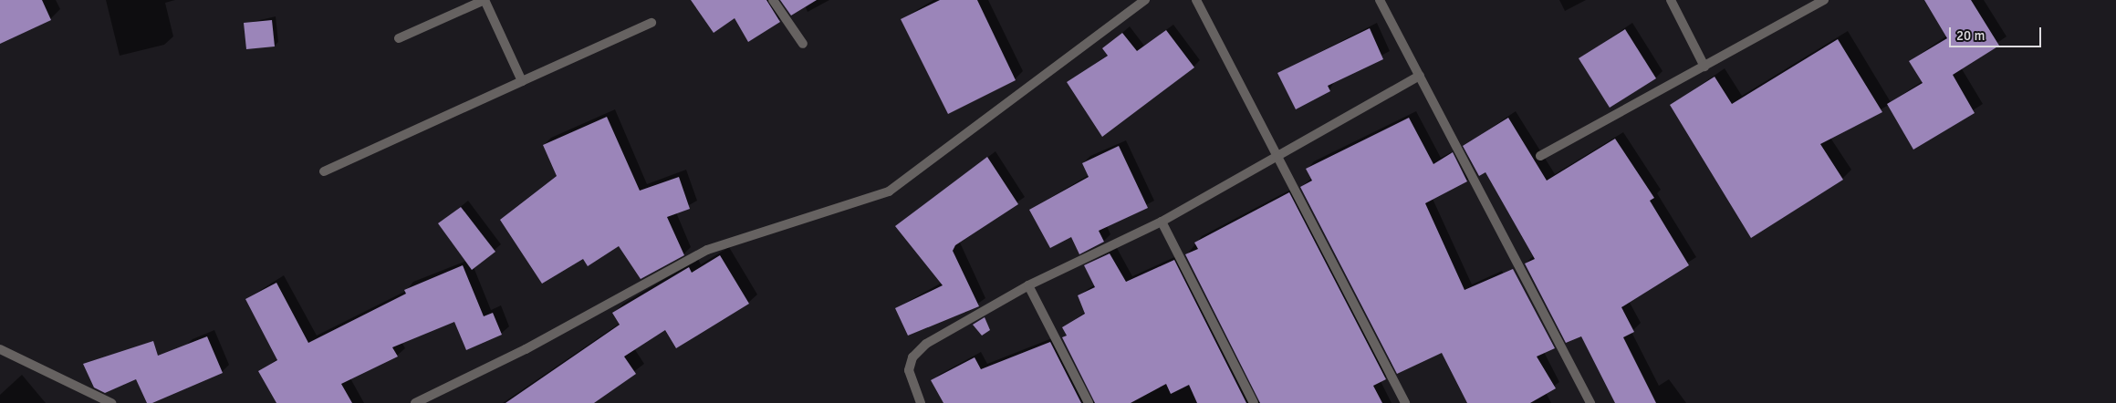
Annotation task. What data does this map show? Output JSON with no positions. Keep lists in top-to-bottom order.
{
  "scale_bar": "20 m"
}
